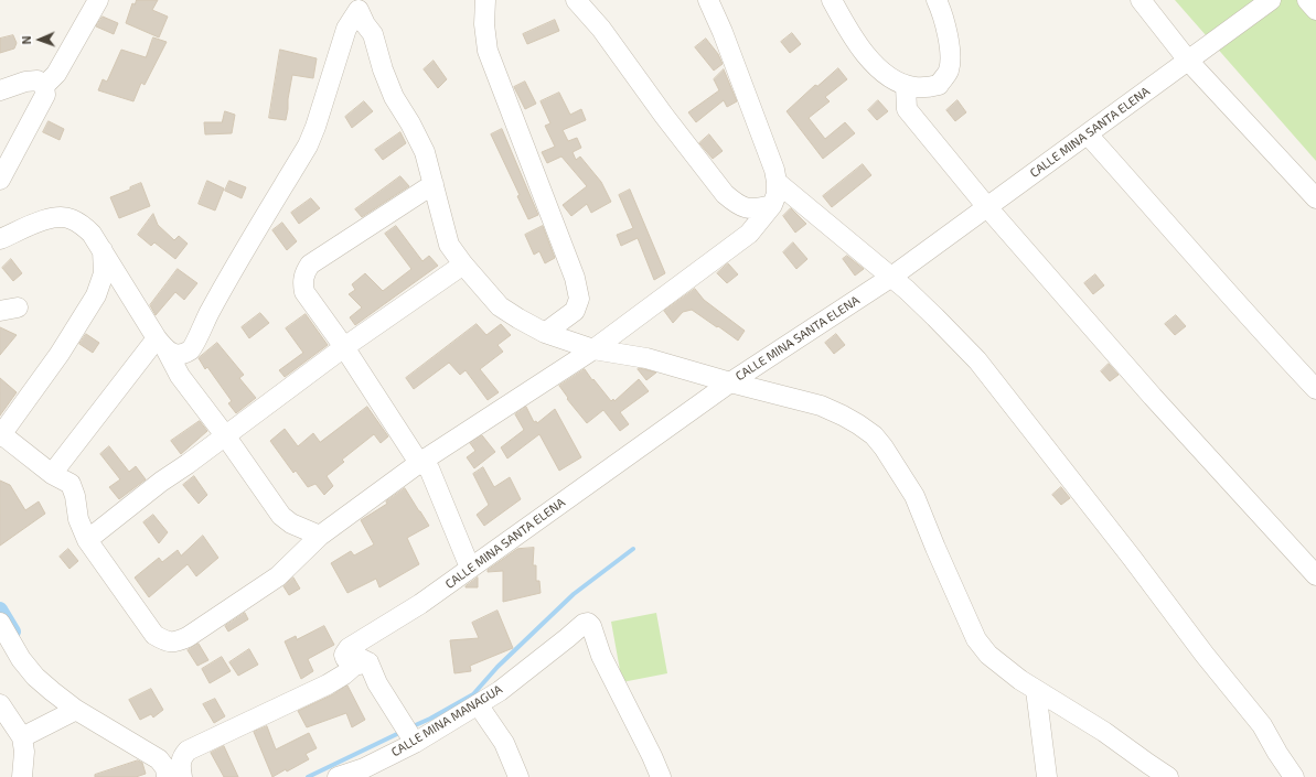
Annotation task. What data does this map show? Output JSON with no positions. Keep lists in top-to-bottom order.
{
  "streets": {
    "street": ["CALLE MINA SANTA ELENA", "CALLE MINA MANAGUA"]
  },
  "north": "left"
}
